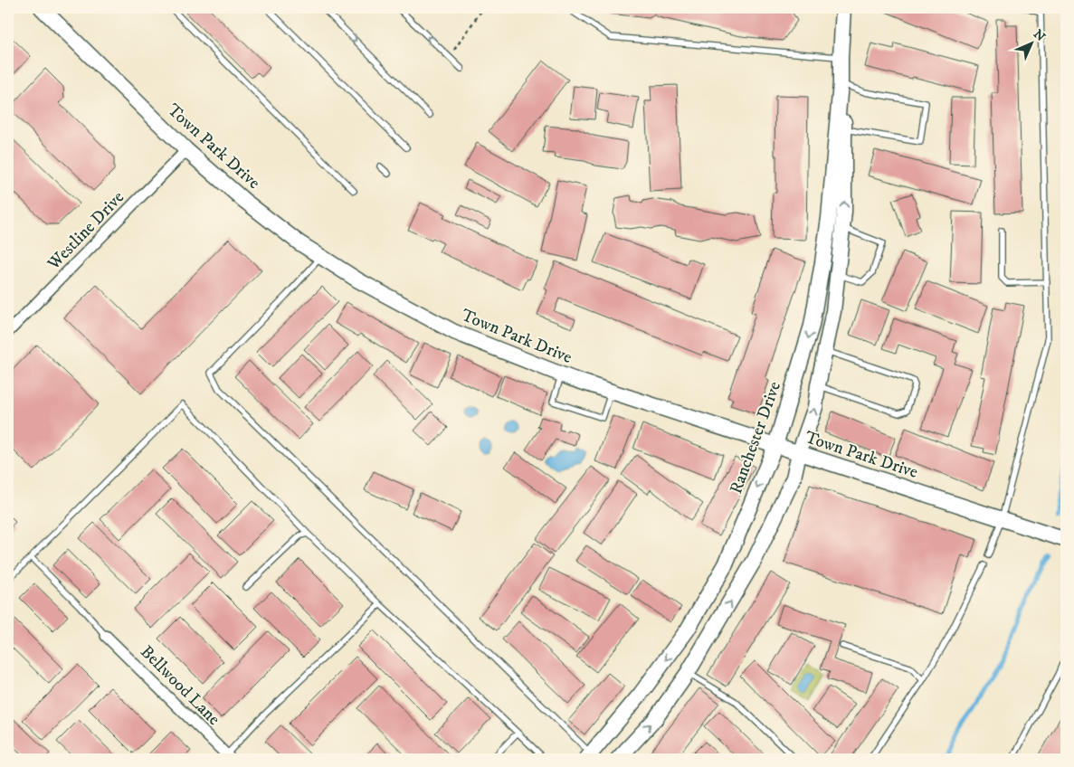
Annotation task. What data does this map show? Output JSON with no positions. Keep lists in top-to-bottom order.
{
  "streets": {
    "street": [
      "Town Park Drive",
      "Westline Drive",
      "Ranchester Drive",
      "Bellwood Lane"
    ]
  },
  "crossings": [
    ["Town Park Drive", "Westline Drive"],
    ["Town Park Drive", "Ranchester Drive"]
  ],
  "north": "top right"
}
